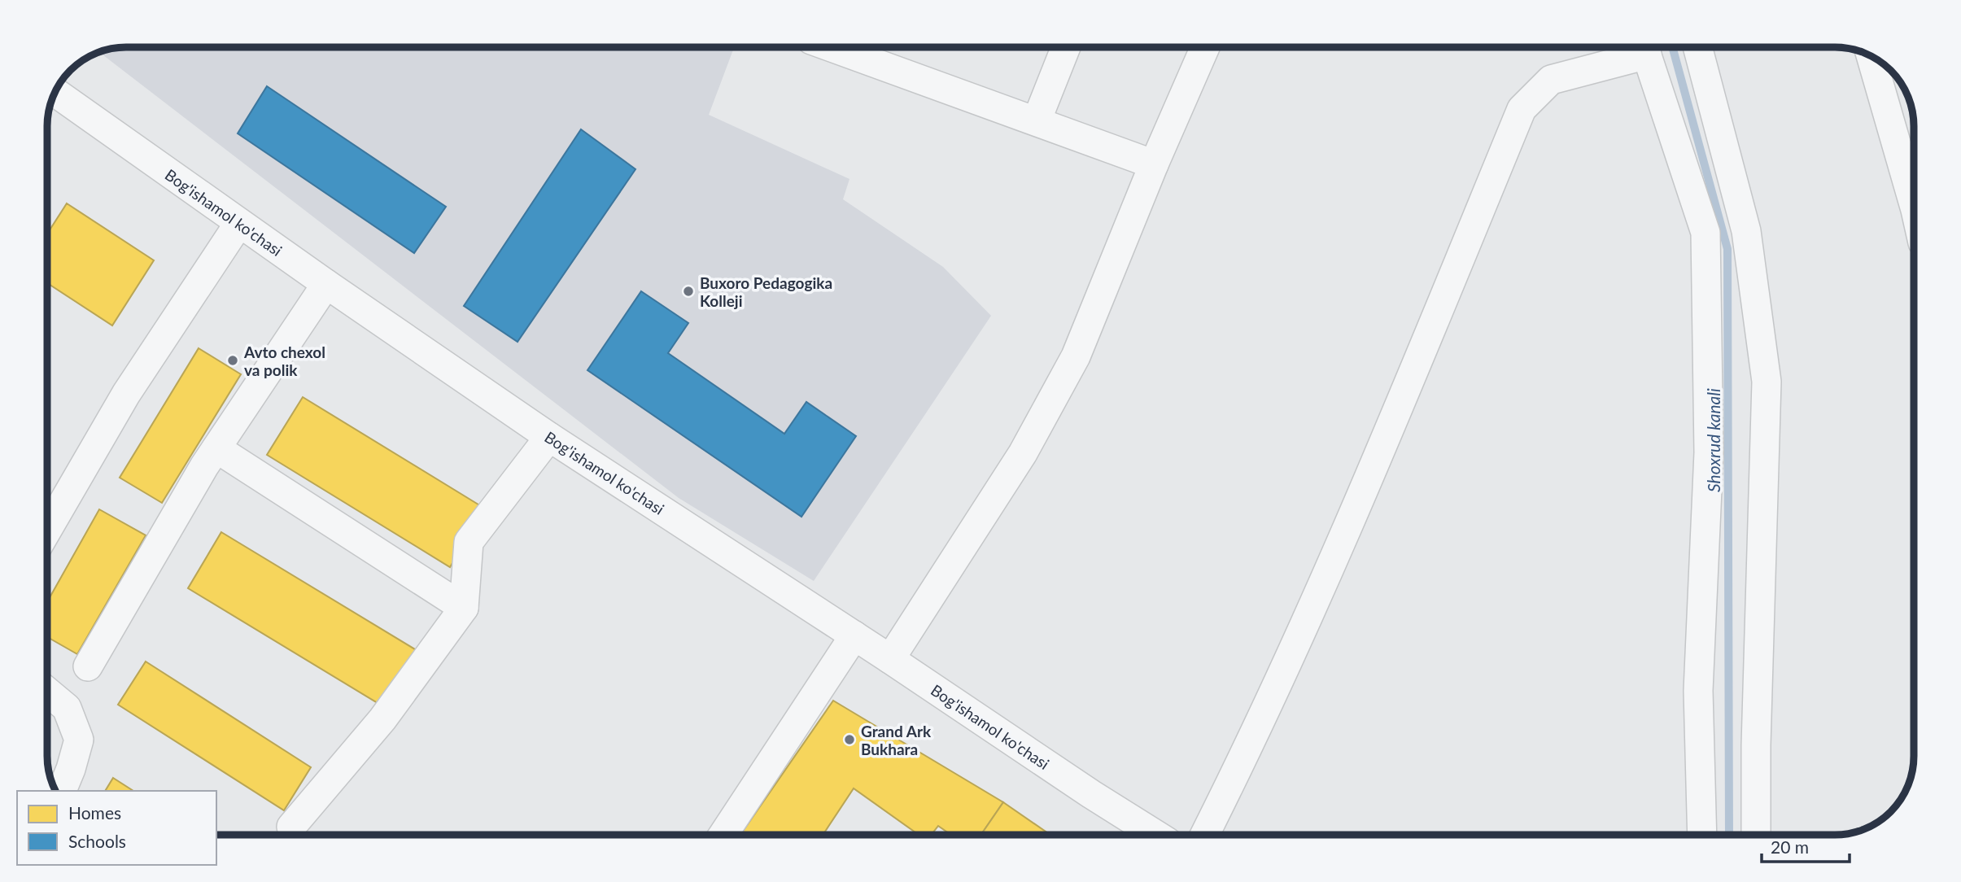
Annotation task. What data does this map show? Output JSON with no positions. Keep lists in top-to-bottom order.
{
  "streets": {
    "street": ["Bog'ishamol ko'chasi"]
  },
  "water": ["Shoxrud kanali"],
  "places": ["Buxoro Pedagogika Kolleji", "Avto chexol va polik", "Grand Ark Bukhara"],
  "legend": ["Homes", "Schools"],
  "scale_bar": "20 m"
}
